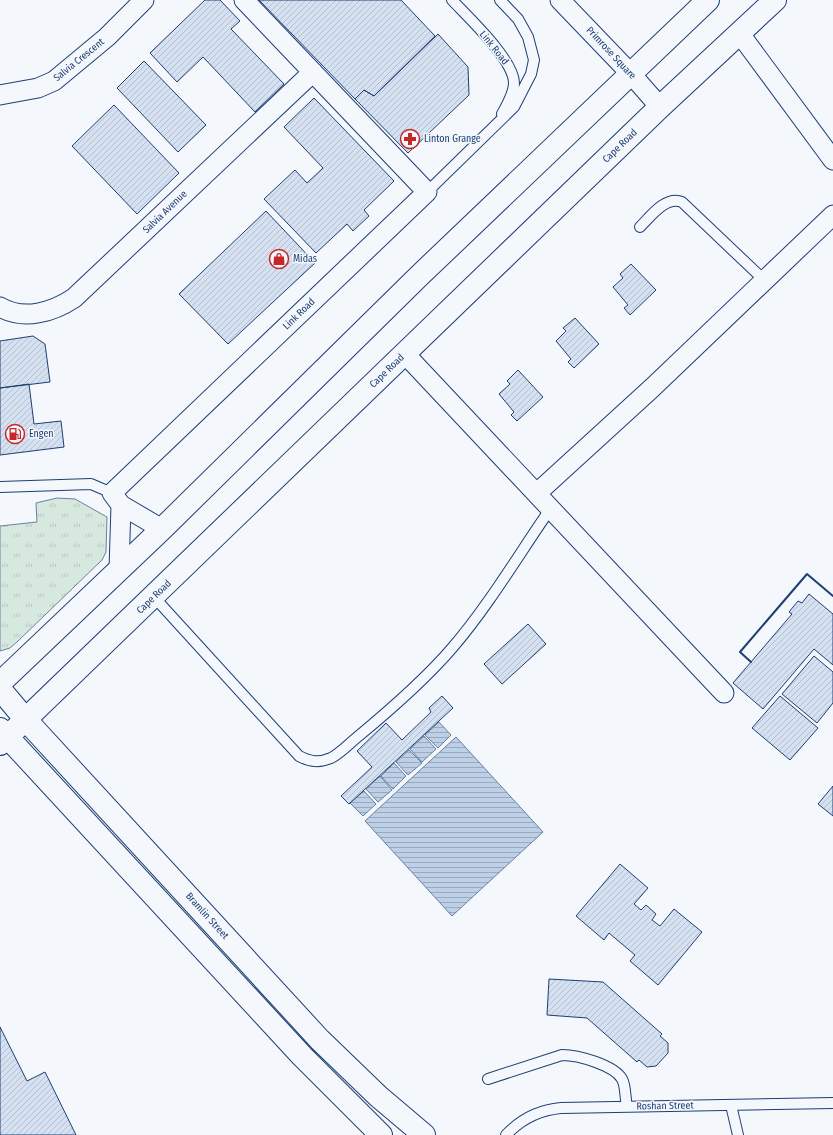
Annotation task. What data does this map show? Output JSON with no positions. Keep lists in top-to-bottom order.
{
  "streets": {
    "main road": ["Cape Road", "Bramlin Street"],
    "street": [
      "Link Road",
      "Primrose Square",
      "Salvia Crescent",
      "Salvia Avenue"
    ],
    "lane": ["Roshan Street"]
  },
  "crossings": [
    ["Primrose Square", "Cape Road"],
    ["Cape Road", "Bramlin Street"]
  ],
  "places": {
    "pharmacy": ["Linton Grange"],
    "shop": ["Midas"],
    "fuel station": ["Engen"]
  }
}
